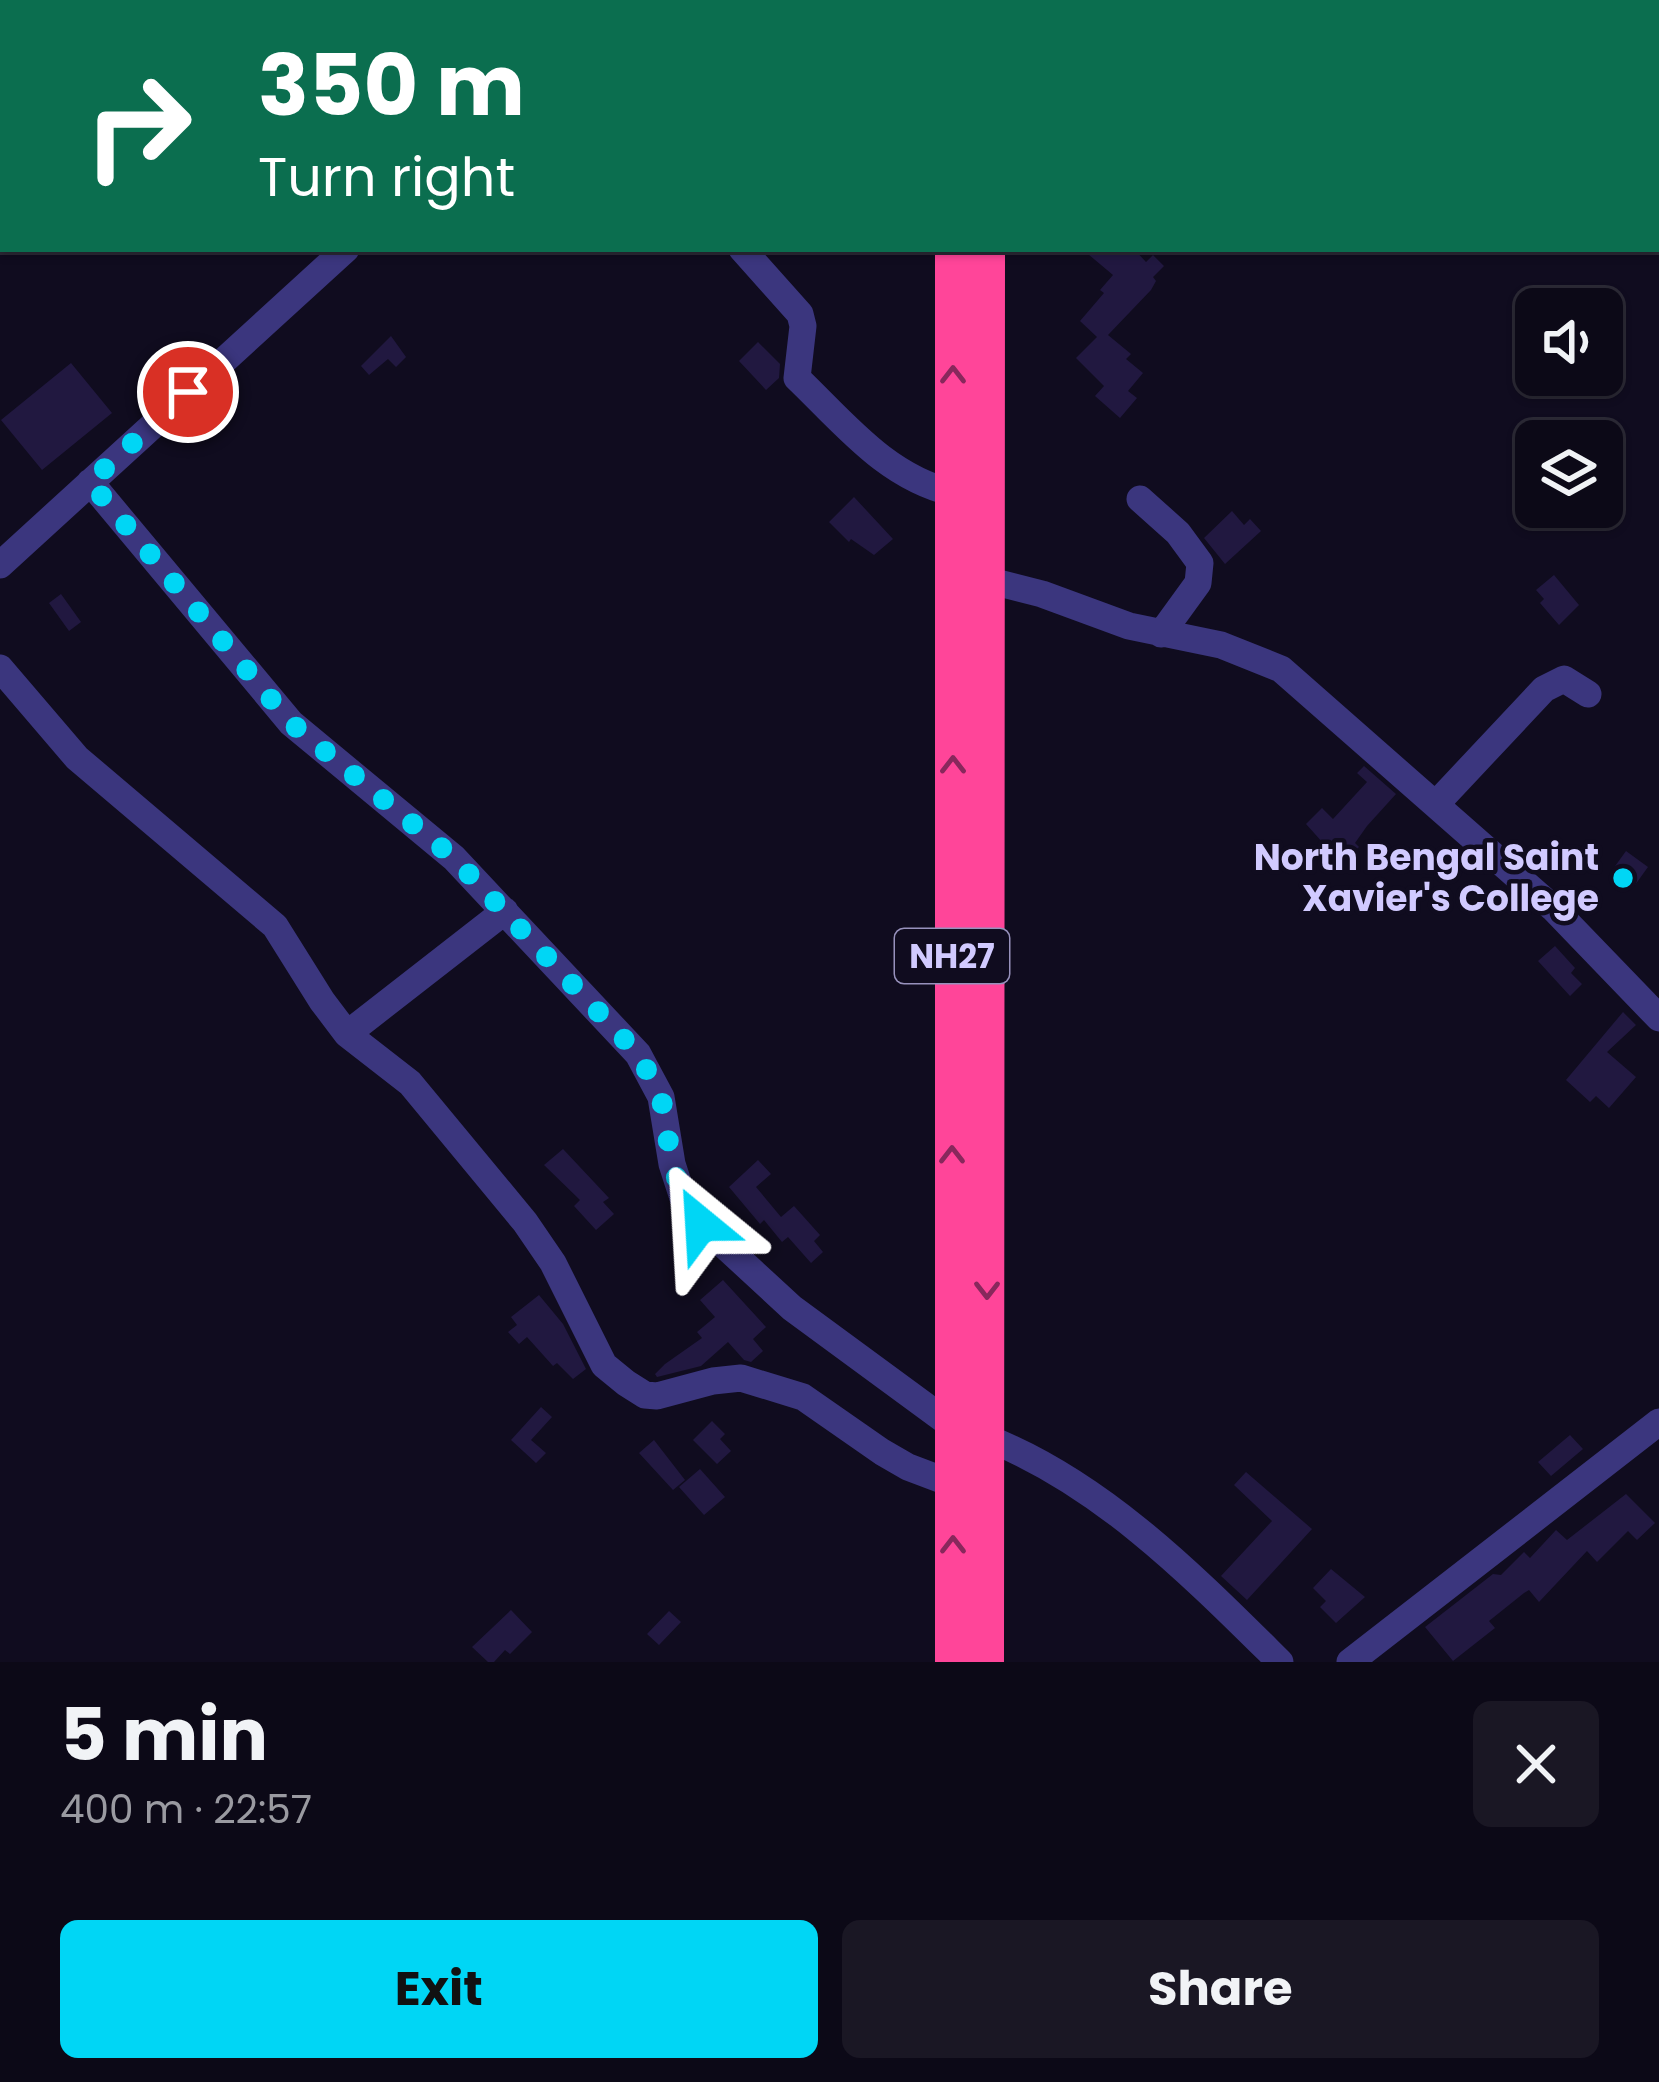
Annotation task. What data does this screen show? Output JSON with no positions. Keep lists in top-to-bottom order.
{
  "streets": {
    "highway": ["NH27"]
  },
  "places": ["North Bengal Saint Xavier's College"],
  "page": {
    "turn": ["350 m", "Turn right"],
    "heading": ["5 min", "400 m · 22:57"],
    "buttons": ["Exit", "Share"]
  }
}
